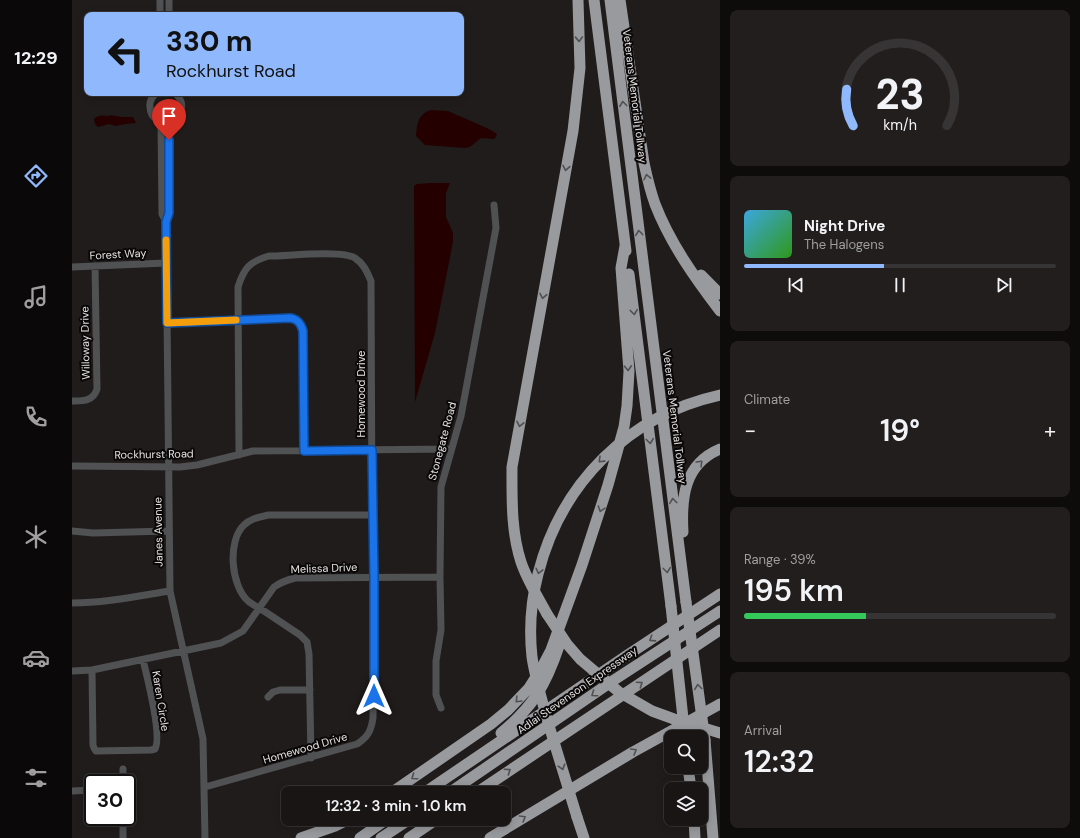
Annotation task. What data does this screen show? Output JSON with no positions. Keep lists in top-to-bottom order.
{
  "streets": {
    "highway": ["Veterans Memorial Tollway", "Adlai Stevenson Expressway"],
    "street": [
      "Forest Way",
      "Willoway Drive",
      "Homewood Drive",
      "Stonegate Road",
      "Rockhurst Road",
      "Janes Avenue",
      "Melissa Drive",
      "Karen Circle"
    ]
  },
  "crossings": [
    ["Forest Way", "Willoway Drive"],
    ["Forest Way", "Janes Avenue"],
    ["Homewood Drive", "Rockhurst Road"],
    ["Homewood Drive", "Janes Avenue"],
    ["Homewood Drive", "Melissa Drive"],
    ["Stonegate Road", "Rockhurst Road"],
    ["Stonegate Road", "Melissa Drive"],
    ["Rockhurst Road", "Janes Avenue"],
    ["Janes Avenue", "Melissa Drive"],
    ["Melissa Drive", "Karen Circle"]
  ],
  "page": {
    "tabs": "12:29",
    "turn": ["330 m", "Rockhurst Road"],
    "song": ["Night Drive", "The Halogens"],
    "tile": [
      "Climate",
      ["Range · 39%", "195 km"],
      ["Arrival", "12:32"]
    ],
    "heat": ["−", "19°", "+"],
    "limit": "30",
    "trip": "12:32 · 3 min · 1.0 km",
    "gauge": ["23", "km/h"]
  }
}
